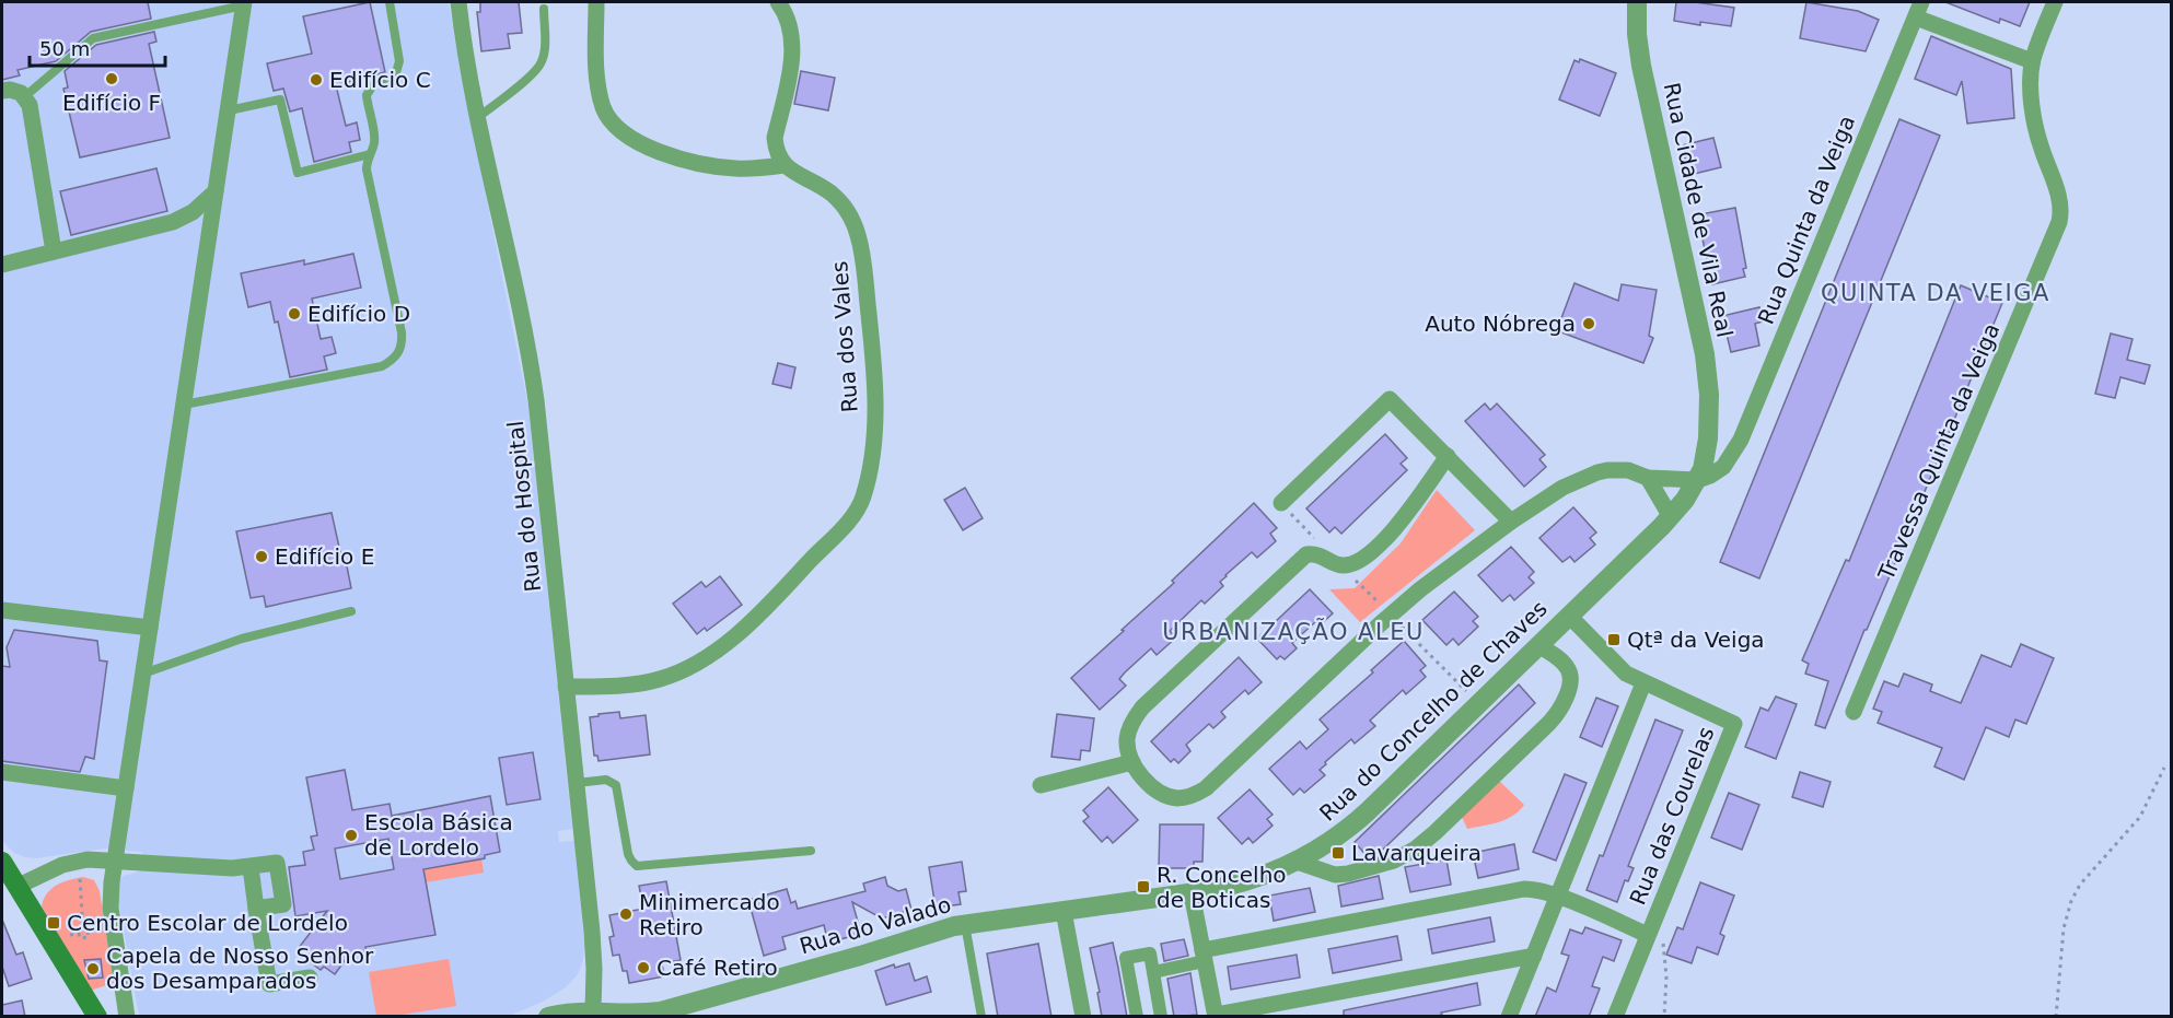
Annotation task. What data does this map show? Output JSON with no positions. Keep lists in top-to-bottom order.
{
  "streets": {
    "street": [
      "Rua Cidade de Vila Real",
      "Rua Quinta da Veiga",
      "Rua dos Vales",
      "Travessa Quinta da Veiga",
      "Rua do Hospital",
      "Rua do Concelho de Chaves",
      "Rua das Courelas",
      "Rua do Valado"
    ]
  },
  "crossings": [
    ["Rua Cidade de Vila Real", "Rua do Concelho de Chaves"],
    ["Rua Quinta da Veiga", "Rua do Concelho de Chaves"],
    ["Rua dos Vales", "Rua do Hospital"],
    ["Rua do Hospital", "Rua do Valado"],
    ["Rua do Concelho de Chaves", "Rua do Valado"]
  ],
  "districts": ["QUINTA DA VEIGA", "URBANIZAÇÃO ALEU"],
  "places": {
    "other": [
      "Edifício F",
      "Edifício C",
      "Edifício D",
      "Auto Nóbrega",
      "Edifício E",
      "Escola Básica de Lordelo",
      "Minimercado Retiro",
      "Café Retiro",
      "Capela de Nosso Senhor dos Desamparados"
    ],
    "transit": [
      "Qtª da Veiga",
      "Lavarqueira",
      "R. Concelho de Boticas",
      "Centro Escolar de Lordelo"
    ]
  },
  "scale_bar": "50 m"
}
